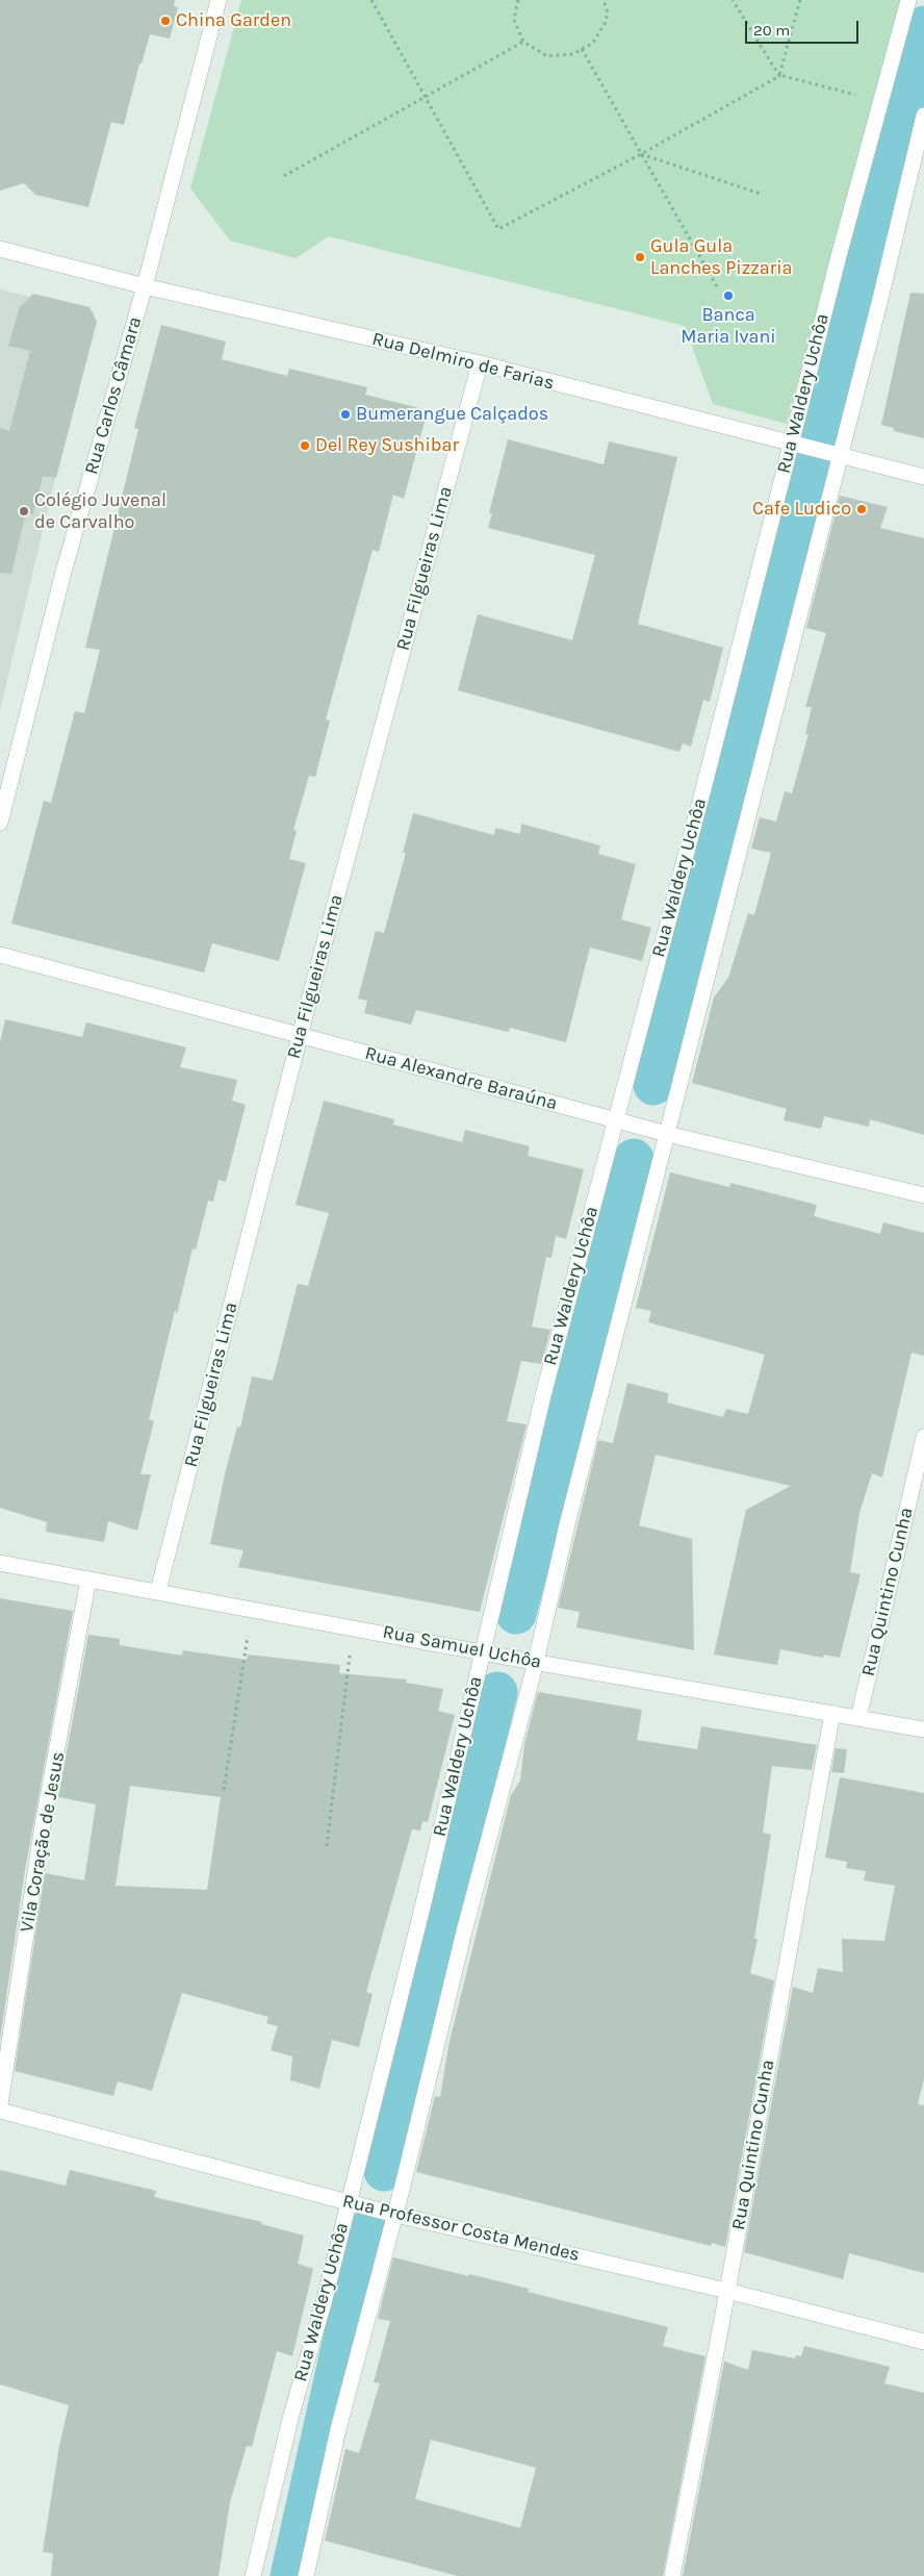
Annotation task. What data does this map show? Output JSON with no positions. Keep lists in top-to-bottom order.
{
  "streets": {
    "street": [
      "Rua Delmiro de Farias",
      "Rua Waldery Uchôa",
      "Rua Carlos Câmara",
      "Rua Filgueiras Lima",
      "Rua Alexandre Baraúna",
      "Rua Quintino Cunha",
      "Rua Samuel Uchôa",
      "Vila Coração de Jesus",
      "Rua Professor Costa Mendes"
    ]
  },
  "crossings": [
    ["Rua Delmiro de Farias", "Rua Waldery Uchôa"],
    ["Rua Delmiro de Farias", "Rua Carlos Câmara"],
    ["Rua Delmiro de Farias", "Rua Filgueiras Lima"],
    ["Rua Waldery Uchôa", "Rua Alexandre Baraúna"],
    ["Rua Waldery Uchôa", "Rua Samuel Uchôa"],
    ["Rua Waldery Uchôa", "Rua Professor Costa Mendes"],
    ["Rua Filgueiras Lima", "Rua Alexandre Baraúna"],
    ["Rua Filgueiras Lima", "Rua Samuel Uchôa"],
    ["Rua Quintino Cunha", "Rua Samuel Uchôa"],
    ["Rua Quintino Cunha", "Rua Professor Costa Mendes"],
    ["Rua Samuel Uchôa", "Vila Coração de Jesus"]
  ],
  "places": [
    "China Garden",
    "Gula Gula Lanches Pizzaria",
    "Banca Maria Ivani",
    "Bumerangue Calçados",
    "Del Rey Sushibar",
    "Cafe Ludico",
    "Colégio Juvenal de Carvalho"
  ],
  "scale_bar": "20 m"
}
